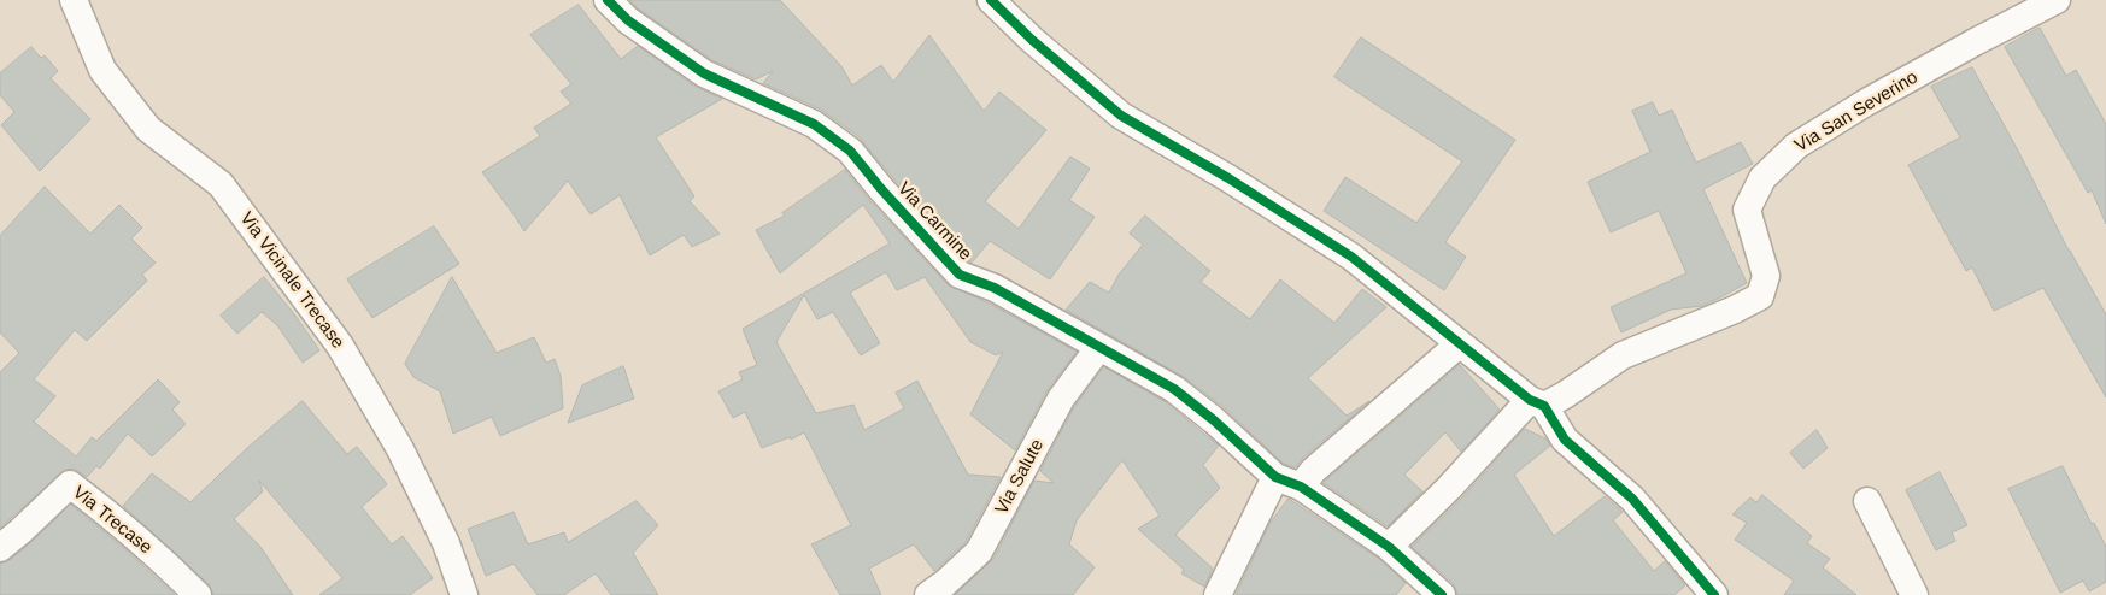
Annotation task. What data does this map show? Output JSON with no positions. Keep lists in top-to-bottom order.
{
  "streets": {
    "street": [
      "Via San Severino",
      "Via Carmine",
      "Via Vicinale Trecase",
      "Via Salute",
      "Via Trecase"
    ]
  },
  "crossings": [
    ["Via Carmine", "Via Salute"]
  ]
}
